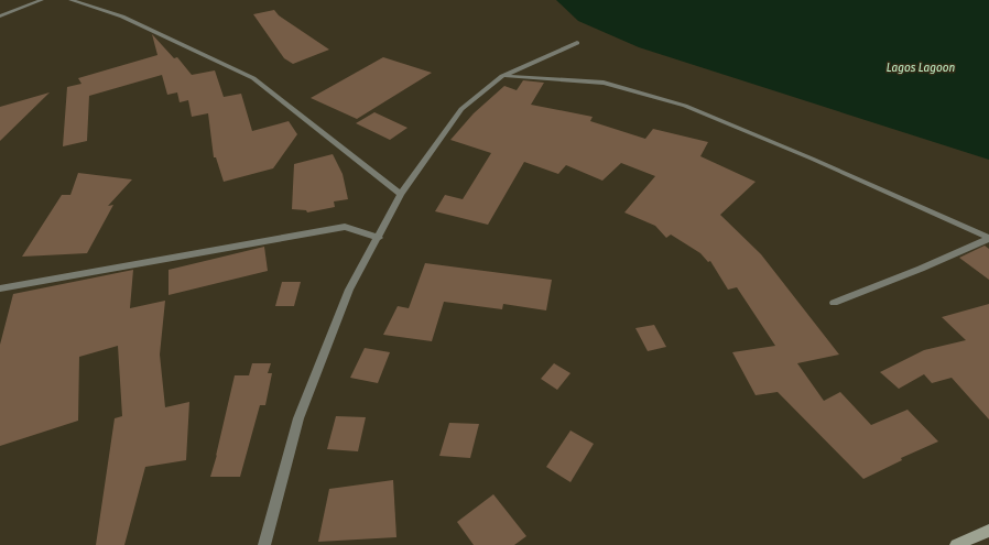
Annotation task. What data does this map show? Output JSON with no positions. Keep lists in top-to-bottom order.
{
  "water": ["Lagos Lagoon"]
}
